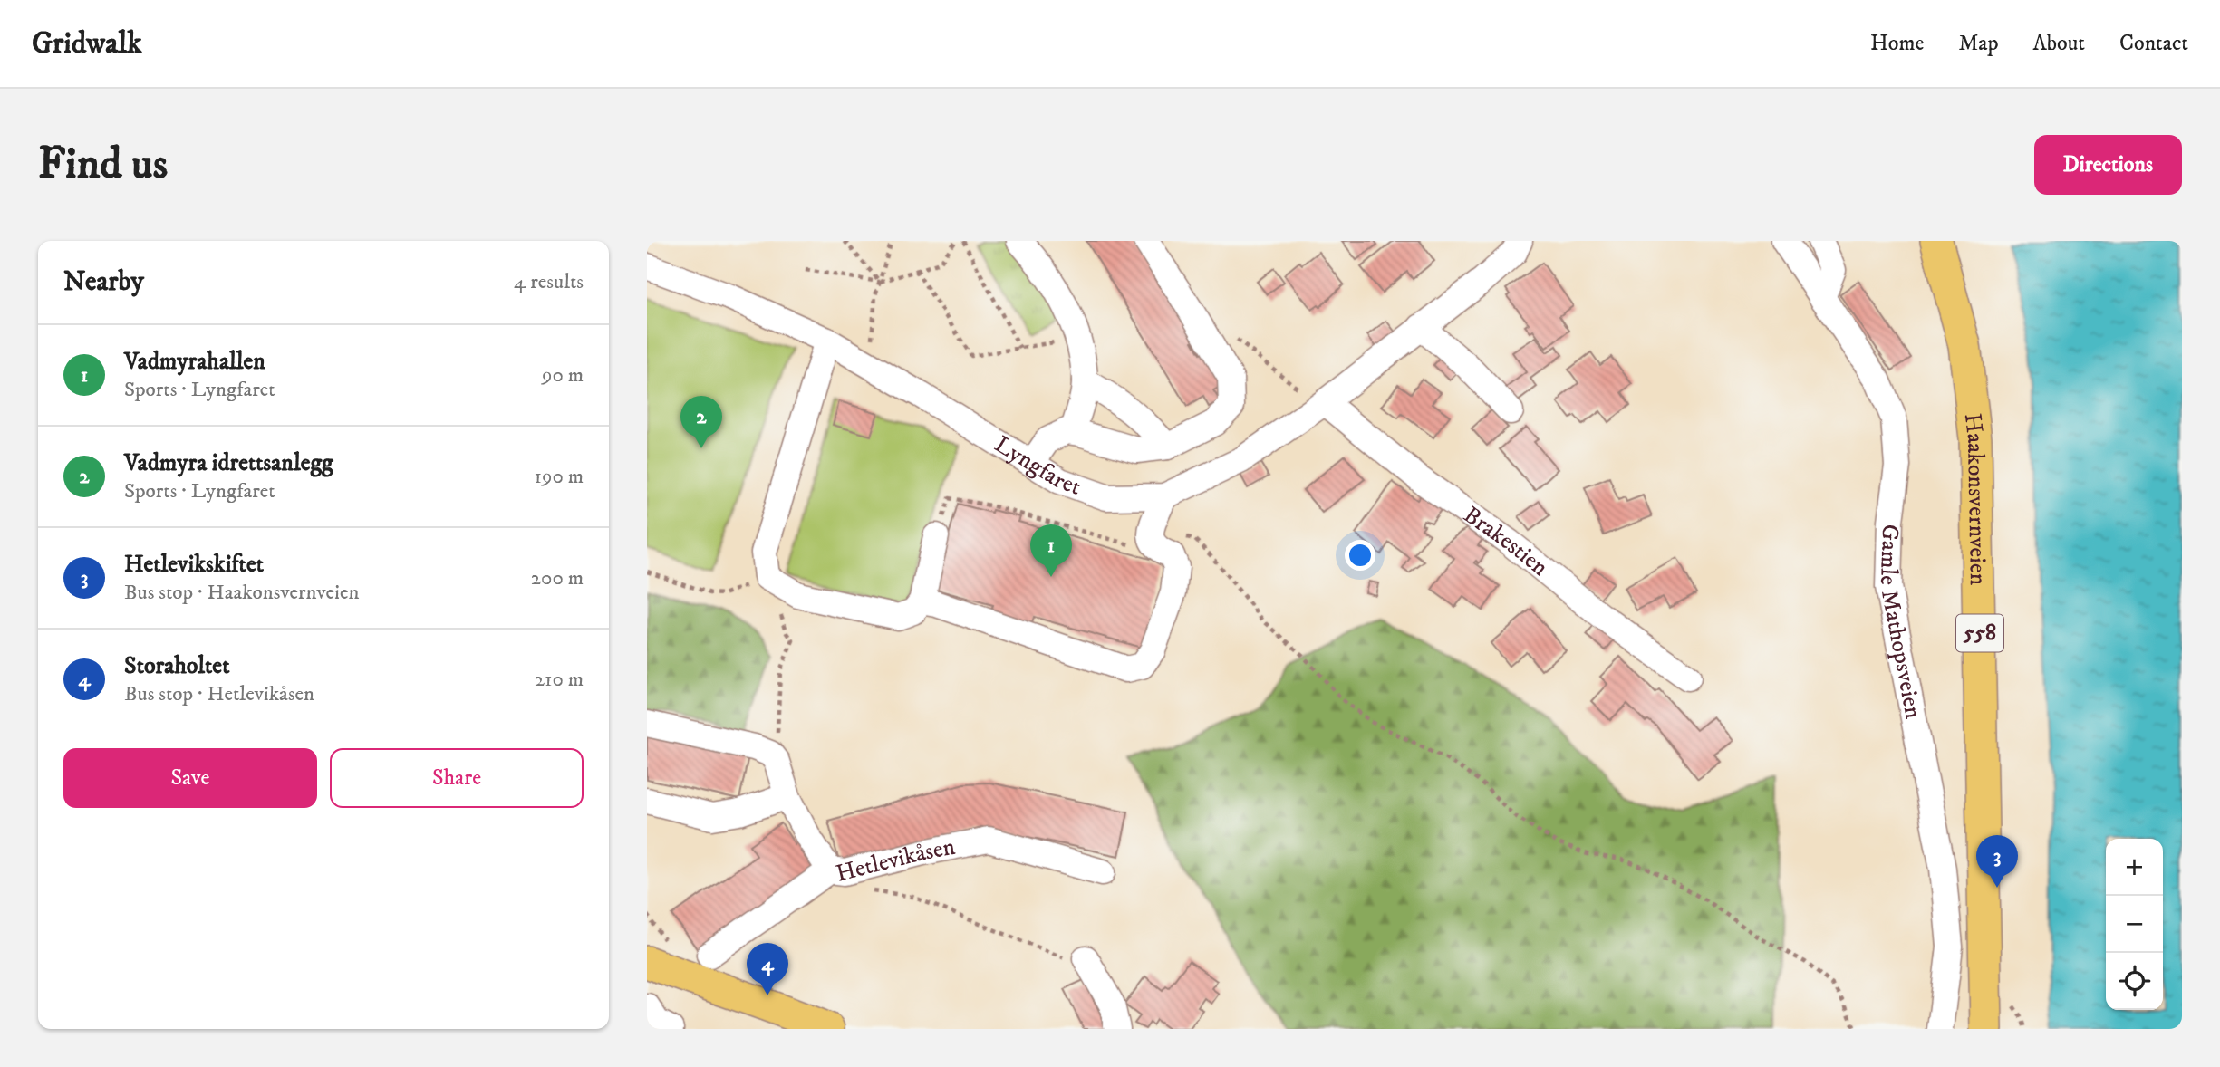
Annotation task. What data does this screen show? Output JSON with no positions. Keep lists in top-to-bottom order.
{
  "streets": {
    "main road": ["Haakonsvernveien", "558"],
    "street": [
      "Lyngfaret",
      "Brakestien",
      "Gamle Mathopsveien",
      "Hetlevikåsen"
    ]
  },
  "crossings": [
    ["Lyngfaret", "Brakestien"]
  ],
  "page": {
    "header": "Gridwalk",
    "nav": [
      "Home",
      "Map",
      "About",
      "Contact"
    ],
    "buttons": [
      "Directions",
      ["Save", "Share"]
    ],
    "title": "Find us",
    "heading": ["Nearby", "4 results"],
    "list": [
      {
        "mark": "1",
        "name": "Vadmyrahallen",
        "note": "Sports · Lyngfaret",
        "value": "90 m"
      },
      {
        "mark": "2",
        "name": "Vadmyra idrettsanlegg",
        "note": "Sports · Lyngfaret",
        "value": "190 m"
      },
      {
        "mark": "3",
        "name": "Hetlevikskiftet",
        "note": "Bus stop · Haakonsvernveien",
        "value": "200 m"
      },
      {
        "mark": "4",
        "name": "Storaholtet",
        "note": "Bus stop · Hetlevikåsen",
        "value": "210 m"
      }
    ],
    "pins": [
      "2",
      "1",
      "3",
      "4"
    ],
    "map_buttons": ["+", "−"]
  }
}
